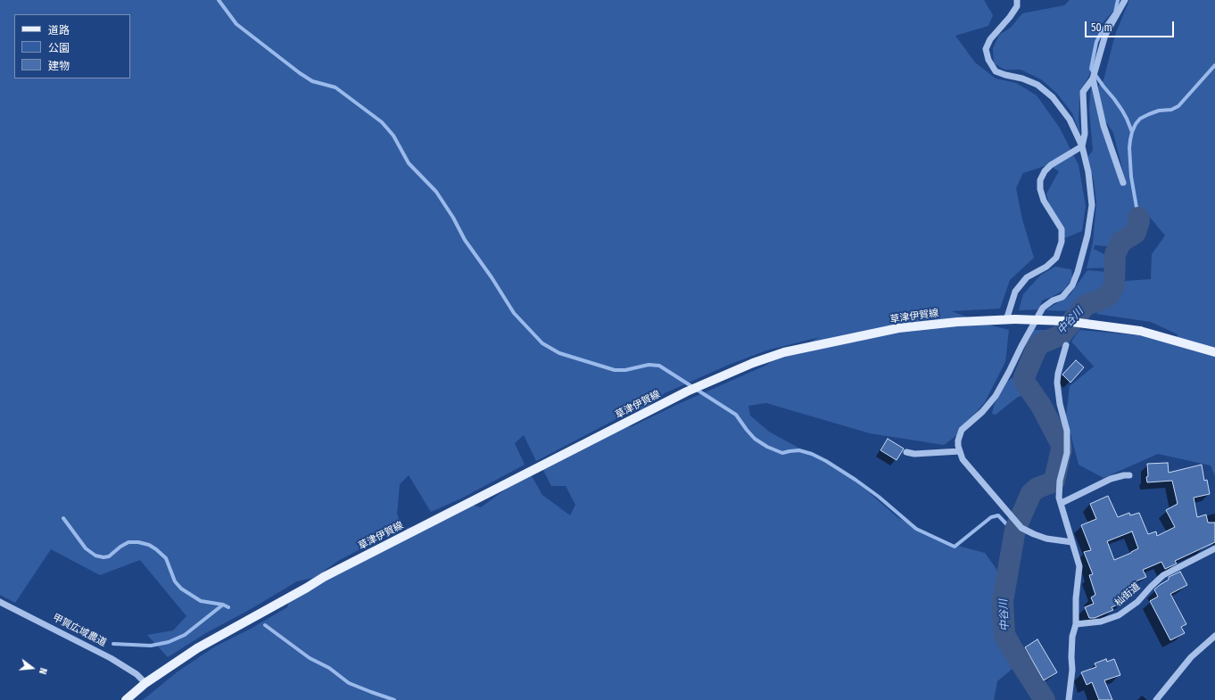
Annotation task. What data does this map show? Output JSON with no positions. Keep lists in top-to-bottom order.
{
  "streets": {
    "main road": ["草津伊賀線"],
    "street": ["杣街道", "甲賀広域農道"]
  },
  "crossings": [
    ["草津伊賀線", "甲賀広域農道"]
  ],
  "water": ["中谷川"],
  "legend": ["道路", "公園", "建物"],
  "scale_bar": "50 m",
  "north": "right"
}
